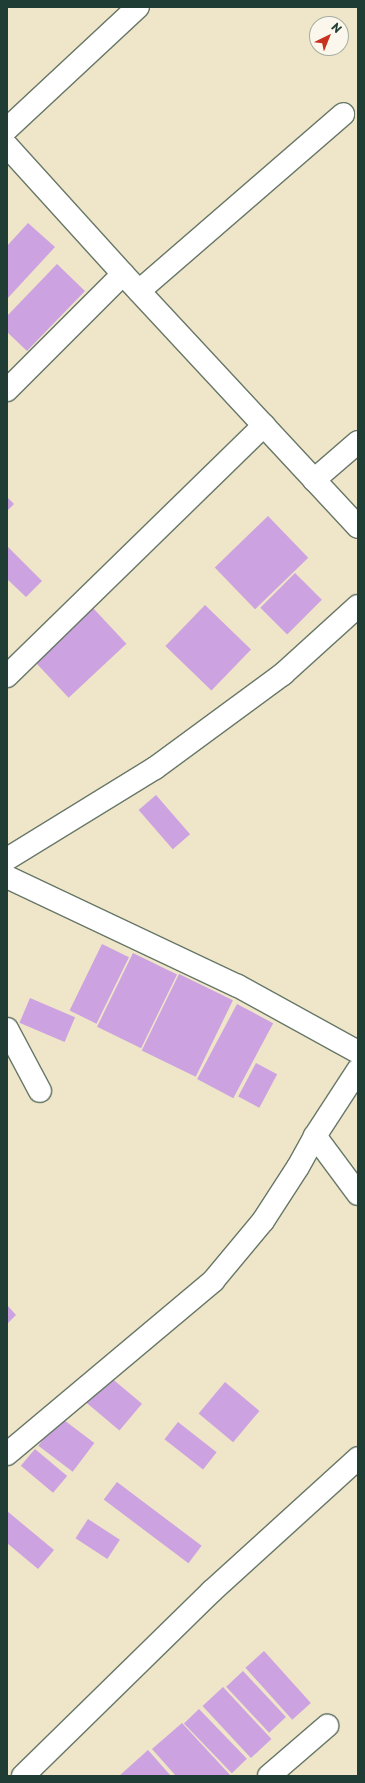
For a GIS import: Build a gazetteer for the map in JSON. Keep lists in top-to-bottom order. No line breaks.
{"north":"top right"}
